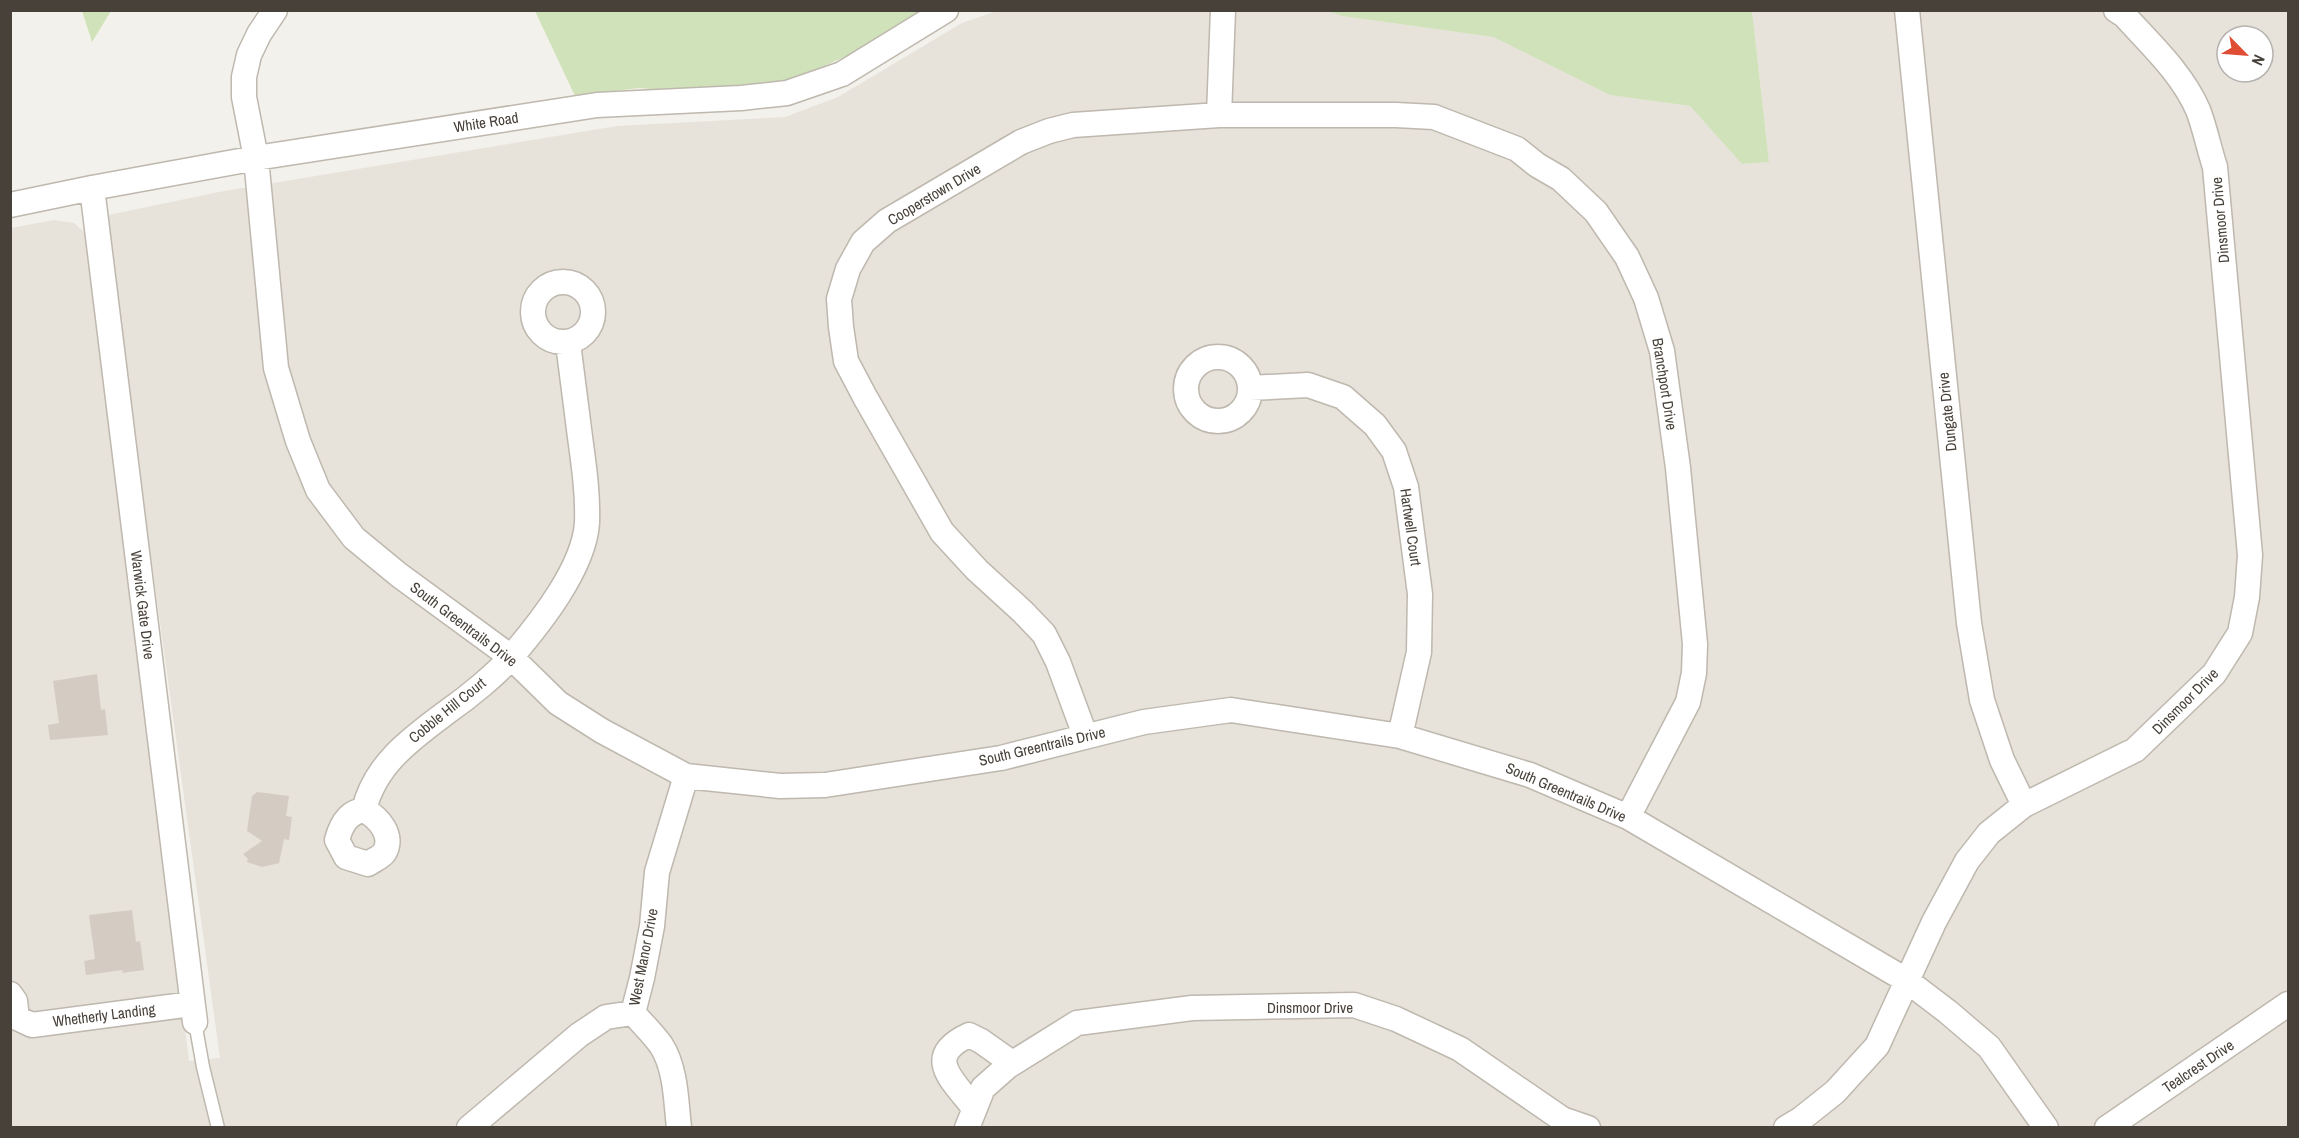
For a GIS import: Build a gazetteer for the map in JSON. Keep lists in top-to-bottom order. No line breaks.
{"streets":{"street":["White Road","Cooperstown Drive","Dinsmoor Drive","Branchport Drive","Dungate Drive","Hartwell Court","Warwick Gate Drive","South Greentrails Drive","Cobble Hill Court","West Manor Drive","Whetherly Landing","Tealcrest Drive"]},"crossings":[["White Road","Warwick Gate Drive"],["White Road","South Greentrails Drive"],["Cooperstown Drive","Branchport Drive"],["Cooperstown Drive","South Greentrails Drive"],["Dinsmoor Drive","Dungate Drive"],["Dinsmoor Drive","South Greentrails Drive"],["Branchport Drive","South Greentrails Drive"],["Hartwell Court","South Greentrails Drive"],["Warwick Gate Drive","Whetherly Landing"],["South Greentrails Drive","Cobble Hill Court"],["South Greentrails Drive","West Manor Drive"]],"north":"bottom right"}
